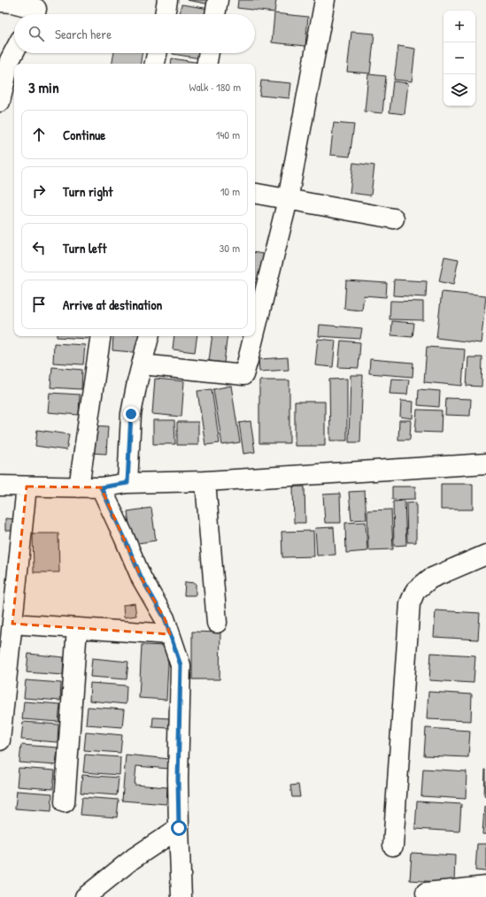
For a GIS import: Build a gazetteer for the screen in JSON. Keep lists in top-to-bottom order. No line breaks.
{"page":{"map_buttons":["+","−"],"search":"Search here","heading":["3 min","Walk · 180 m"],"list":[["Continue","140 m"],["Turn right","10 m"],["Turn left","30 m"],"Arrive at destination"]}}
